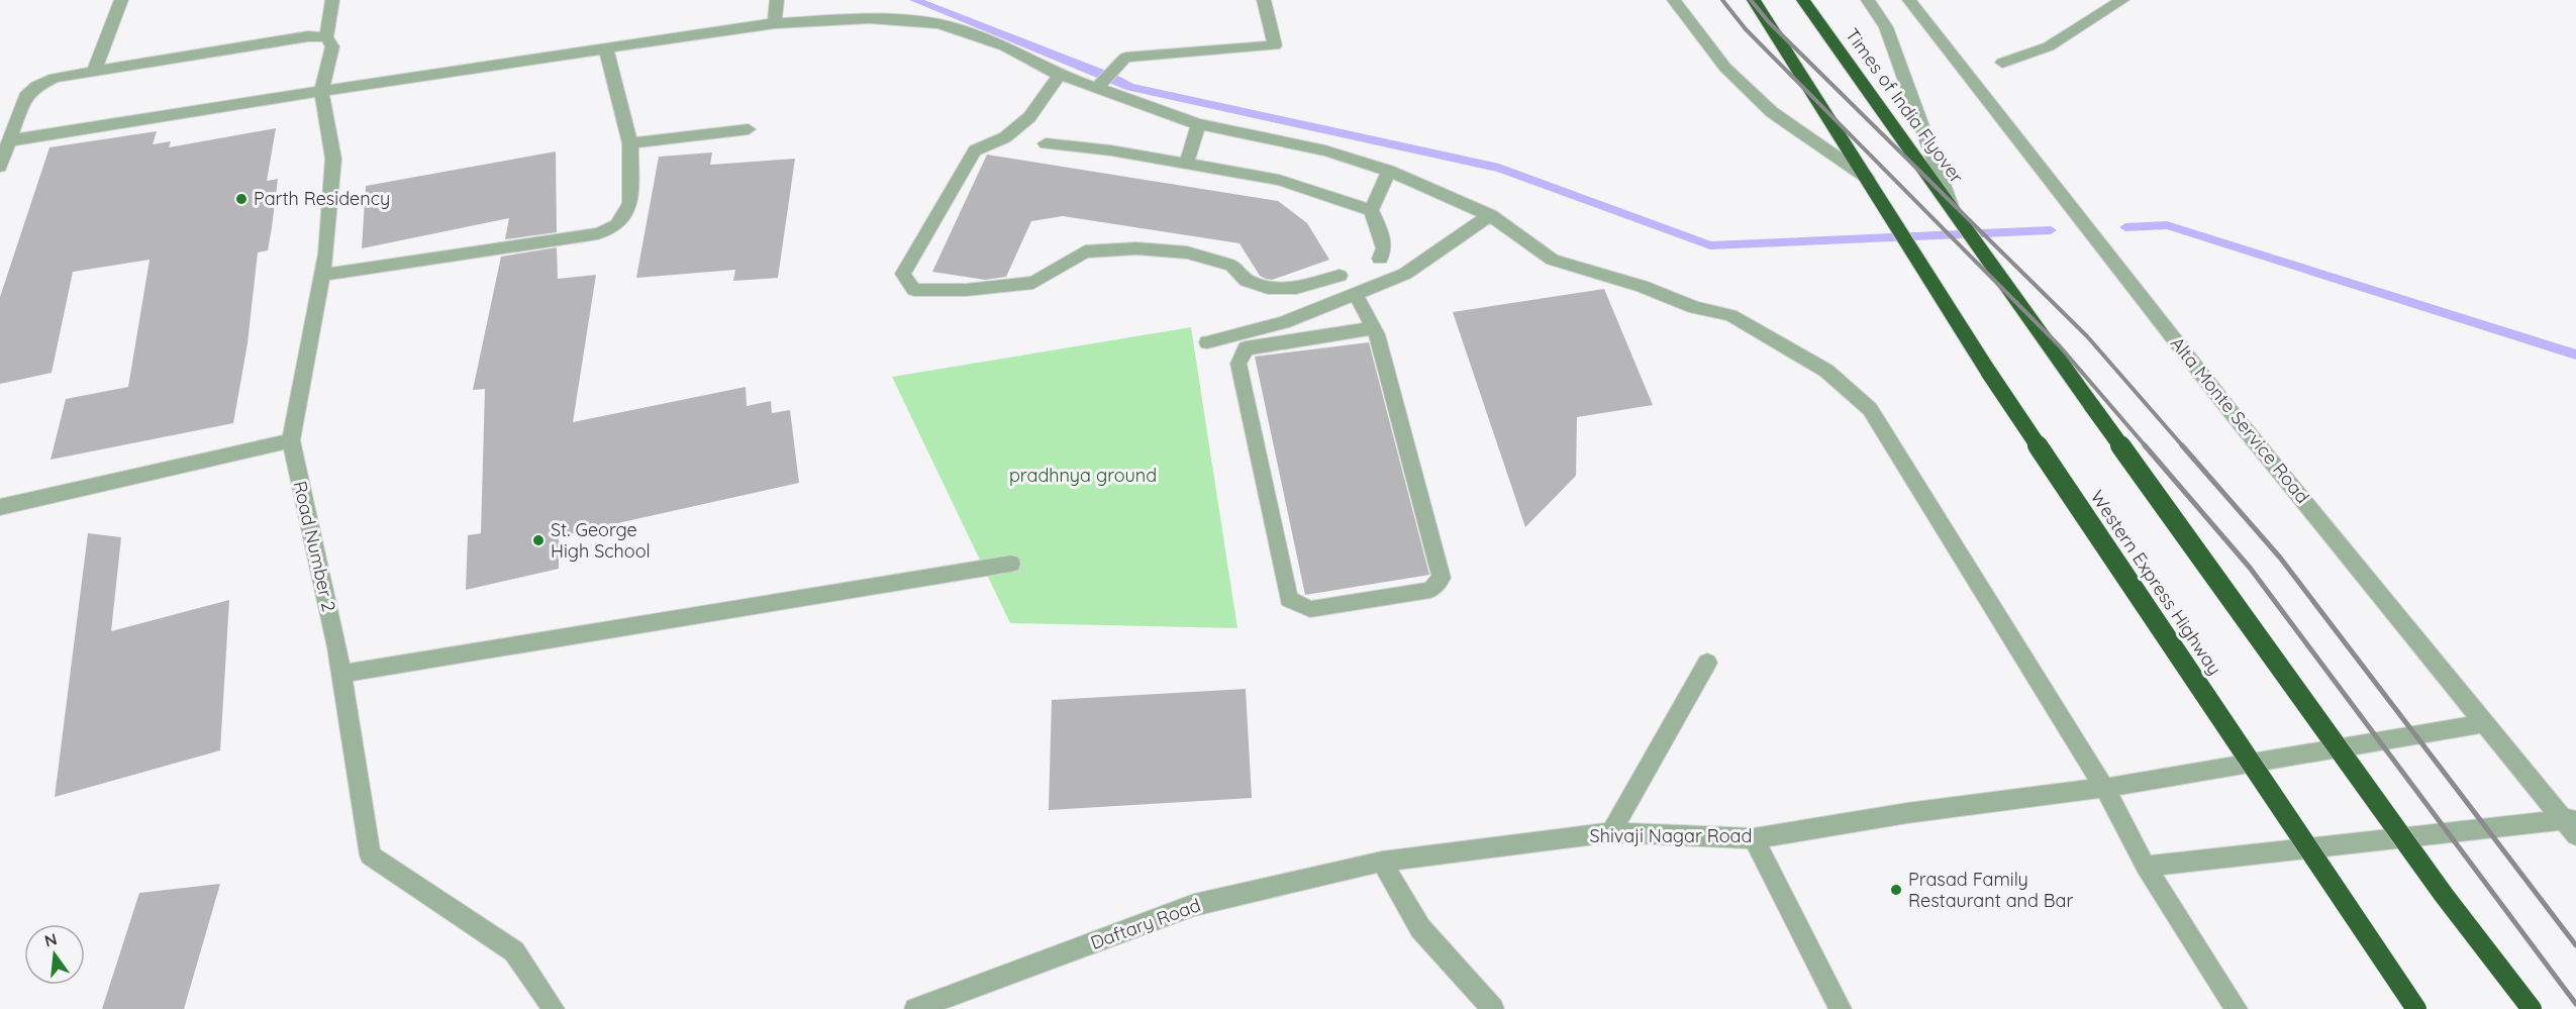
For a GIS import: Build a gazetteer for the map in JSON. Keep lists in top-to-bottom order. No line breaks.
{"streets":{"highway":["Times of India Flyover","Western Express Highway"],"street":["Alta Monte Service Road","Road Number 2","Shivaji Nagar Road","Daftary Road"]},"crossings":[["Alta Monte Service Road","Shivaji Nagar Road"],["Shivaji Nagar Road","Daftary Road"]],"parks":["pradhnya ground"],"places":["Parth Residency","St. George High School","Prasad Family Restaurant and Bar"],"north":"top"}
